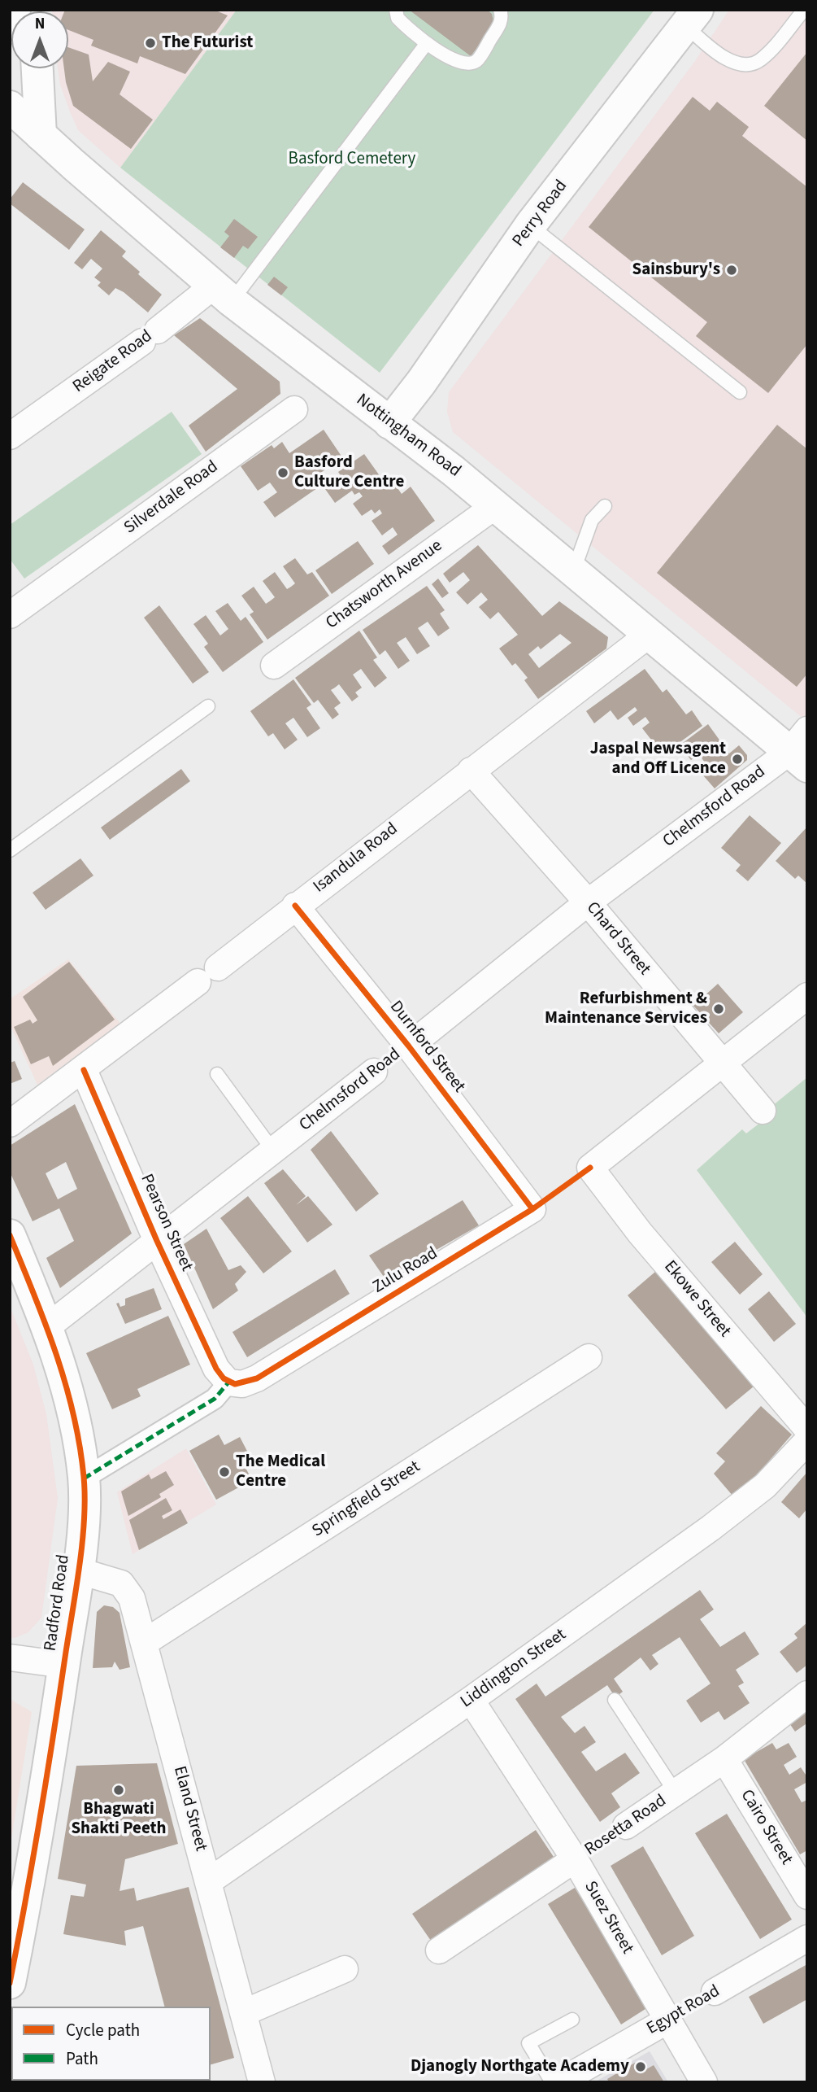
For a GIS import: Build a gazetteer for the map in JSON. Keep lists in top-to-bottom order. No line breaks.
{"streets":{"main road":["Perry Road","Nottingham Road","Radford Road"],"street":["Reigate Road","Silverdale Road","Chatsworth Avenue","Chelmsford Road","Isandula Road","Chard Street","Durnford Street","Pearson Street","Zulu Road","Ekowe Street","Springfield Street","Liddington Street","Eland Street","Rosetta Road","Cairo Street","Suez Street","Egypt Road"]},"crossings":[["Perry Road","Nottingham Road"],["Reigate Road","Nottingham Road"],["Nottingham Road","Chatsworth Avenue"],["Nottingham Road","Chelmsford Road"],["Nottingham Road","Isandula Road"],["Chelmsford Road","Chard Street"],["Chelmsford Road","Durnford Street"],["Chelmsford Road","Pearson Street"],["Chelmsford Road","Radford Road"],["Isandula Road","Chard Street"],["Isandula Road","Durnford Street"],["Isandula Road","Pearson Street"],["Chard Street","Ekowe Street"],["Durnford Street","Zulu Road"],["Pearson Street","Zulu Road"],["Springfield Street","Eland Street"],["Radford Road","Eland Street"],["Liddington Street","Eland Street"],["Liddington Street","Suez Street"],["Rosetta Road","Cairo Street"],["Rosetta Road","Suez Street"],["Suez Street","Egypt Road"]],"parks":["Basford Cemetery"],"places":["The Futurist","Sainsbury's","Basford Culture Centre","Jaspal Newsagent and Off Licence","Refurbishment & Maintenance Services","The Medical Centre","Bhagwati Shakti Peeth","Djanogly Northgate Academy"],"legend":["Cycle path","Path"],"north":"top"}
